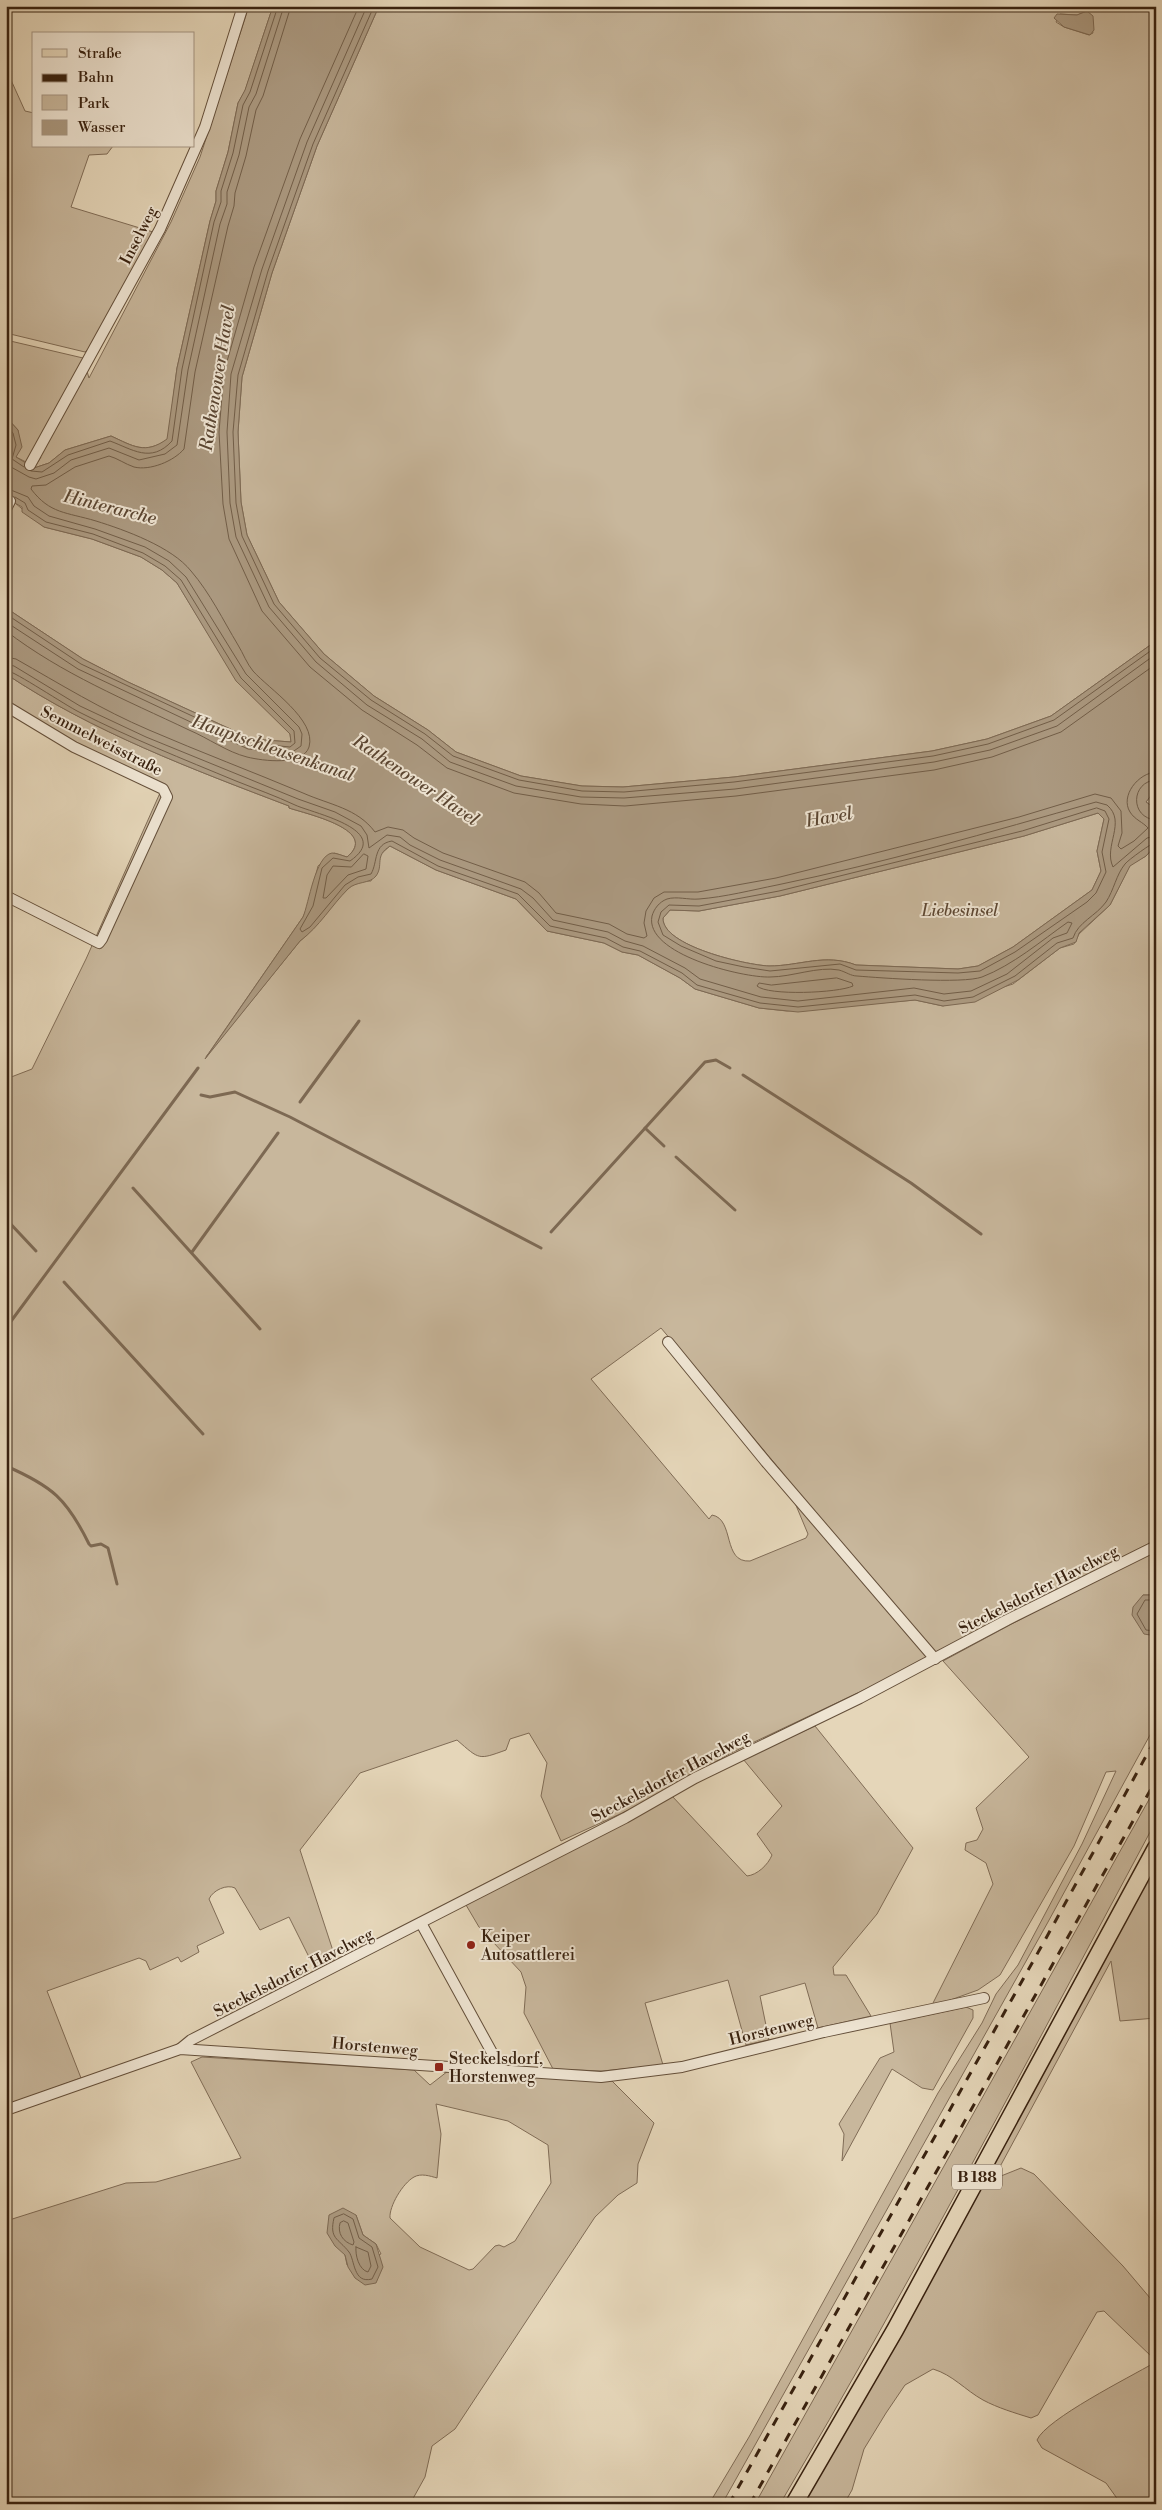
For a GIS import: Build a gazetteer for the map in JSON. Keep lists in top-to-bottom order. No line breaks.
{"streets":{"main road":["B 188"],"street":["Inselweg","Semmelweisstraße","Steckelsdorfer Havelweg","Horstenweg"]},"crossings":[["Steckelsdorfer Havelweg","Horstenweg"]],"water":["Rathenower Havel","Hinterarche","Hauptschleusenkanal","Havel"],"parks":["Liebesinsel"],"places":{"other":["Keiper Autosattlerei"],"transit":["Steckelsdorf, Horstenweg"]},"legend":["Straße","Bahn","Park","Wasser"]}
